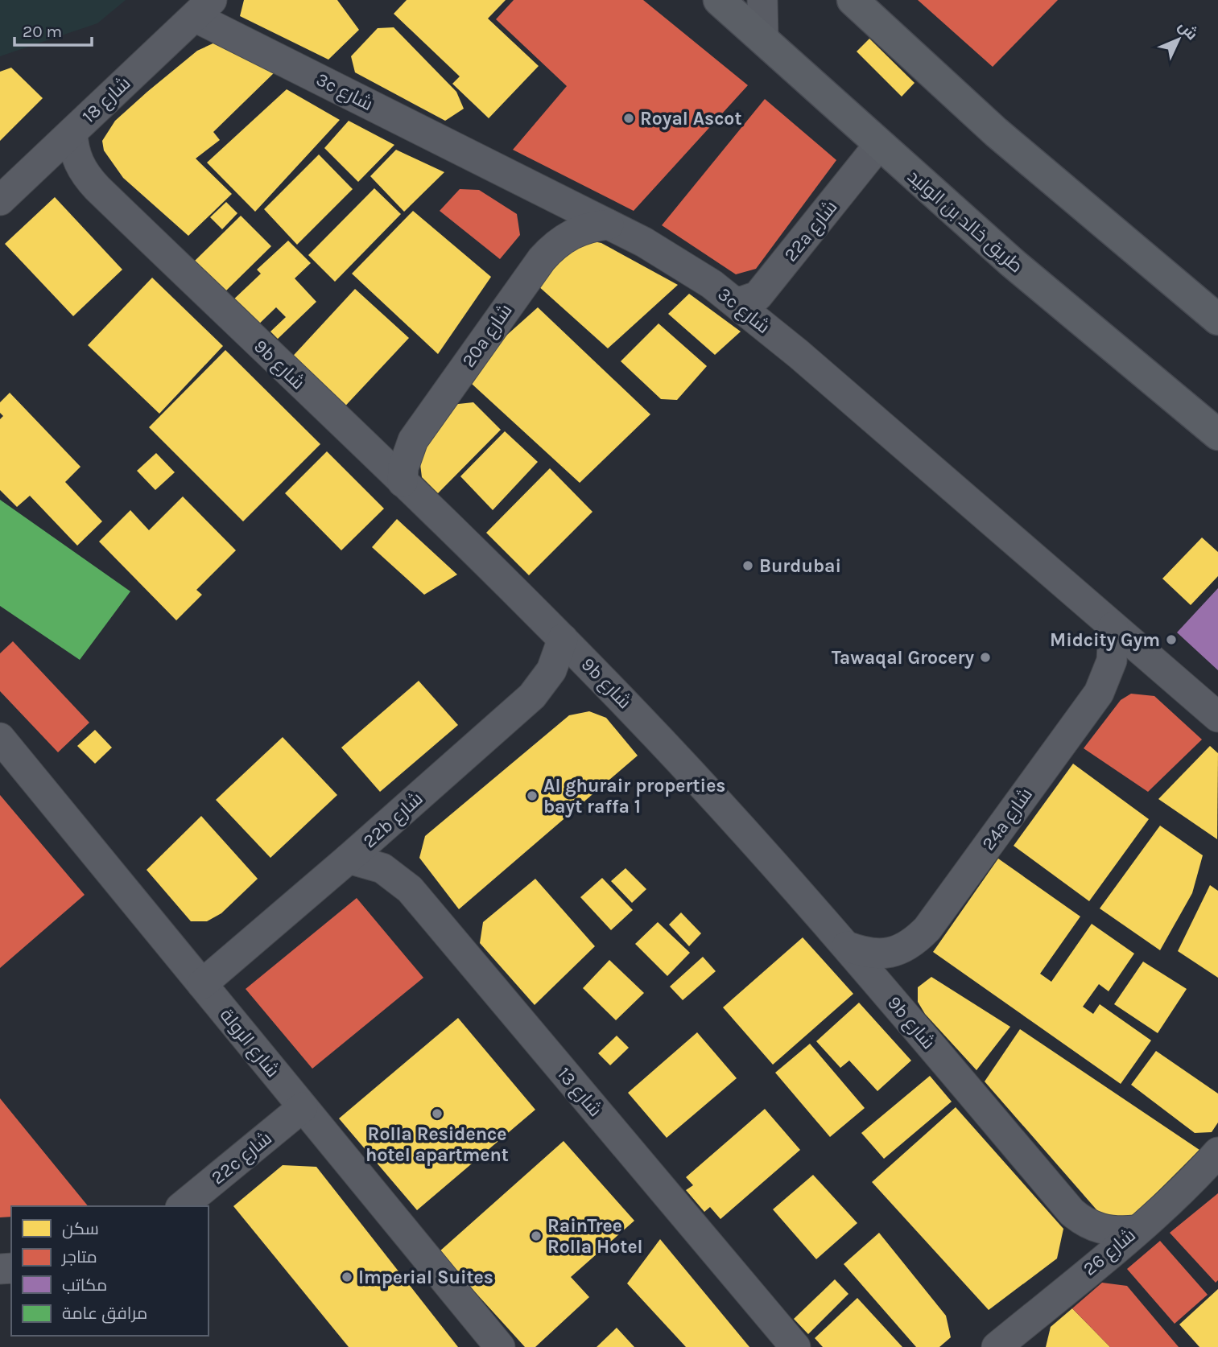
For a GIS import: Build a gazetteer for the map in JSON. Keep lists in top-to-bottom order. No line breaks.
{"streets":{"main road":["طريق خالد بن الوليد"],"street":["3c شارع","شارع 18","22a شارع","20a شارع","9b شارع","24a شارع","22b شارع","شارع الرولة","شارع 13","22c شارع","شارع 26"]},"crossings":[["3c شارع","شارع 18"],["3c شارع","22a شارع"],["3c شارع","20a شارع"],["3c شارع","24a شارع"],["شارع 18","9b شارع"],["طريق خالد بن الوليد","22a شارع"],["20a شارع","9b شارع"],["9b شارع","24a شارع"],["9b شارع","22b شارع"],["9b شارع","شارع 26"],["22b شارع","شارع الرولة"],["22b شارع","شارع 13"],["شارع الرولة","22c شارع"]],"places":["Royal Ascot","Burdubai","Midcity Gym","Tawaqal Grocery","Al ghurair properties bayt raffa 1","Rolla Residence hotel apartment","RainTree Rolla Hotel","Imperial Suites"],"legend":["سكن","متاجر","مكاتب","مرافق عامة"],"scale_bar":"20 m","north":"top right"}
